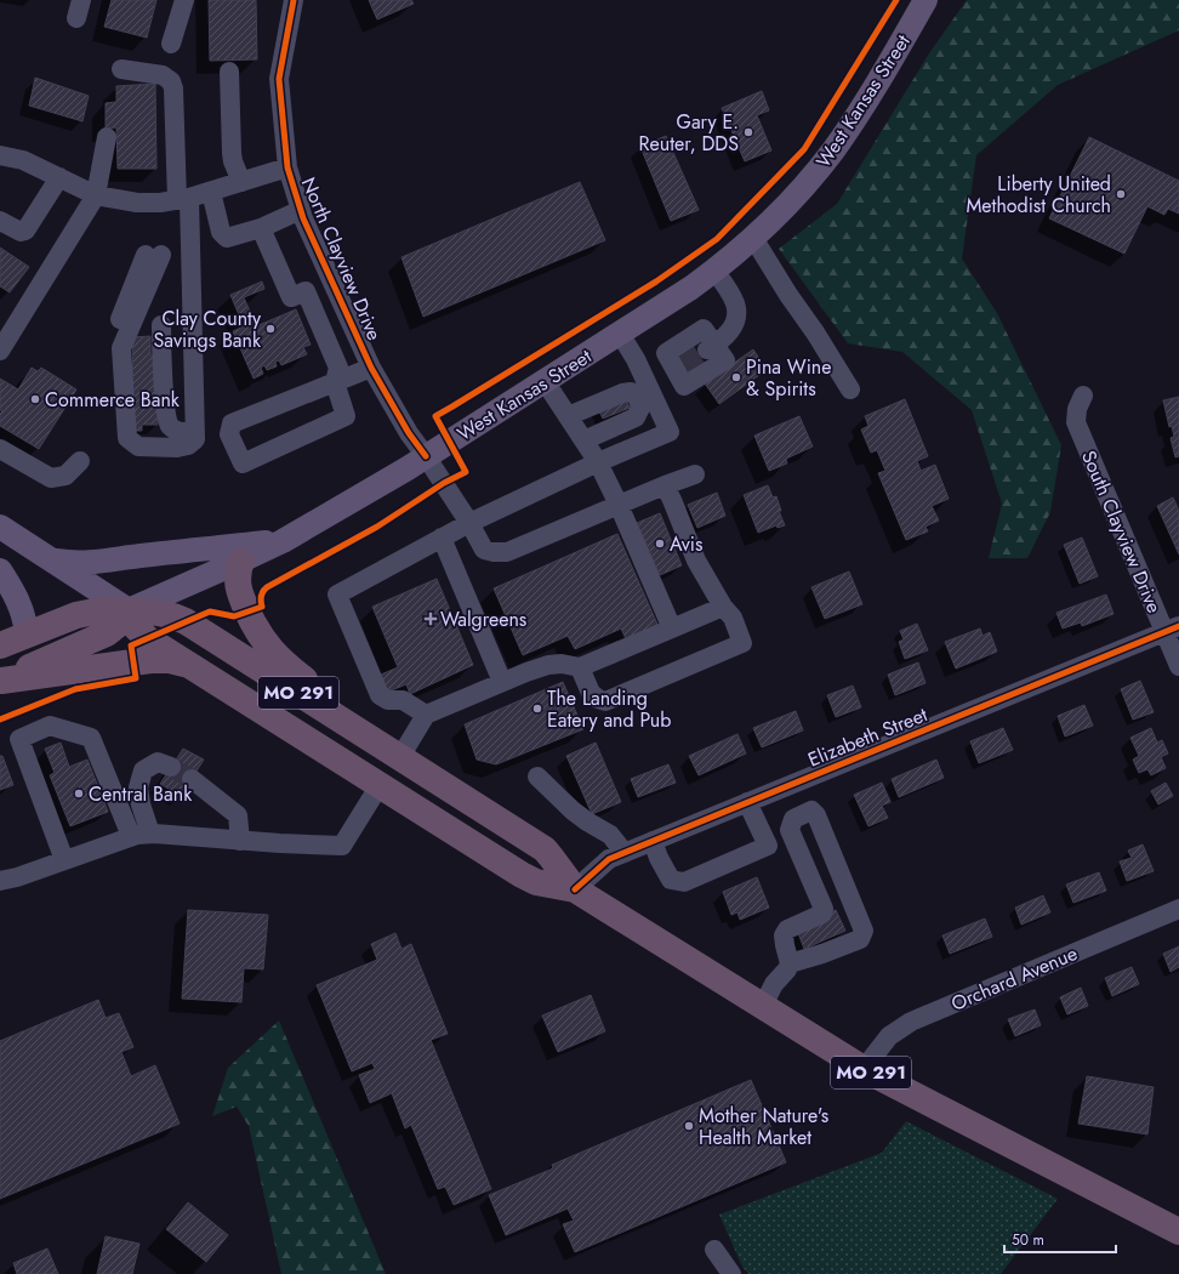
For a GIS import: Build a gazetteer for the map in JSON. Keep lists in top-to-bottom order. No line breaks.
{"streets":{"highway":["West Kansas Street","MO 291"],"street":["North Clayview Drive","South Clayview Drive","Elizabeth Street","Orchard Avenue"]},"crossings":[["West Kansas Street","North Clayview Drive"],["West Kansas Street","MO 291"],["South Clayview Drive","Elizabeth Street"],["MO 291","Elizabeth Street"],["MO 291","Orchard Avenue"]],"places":{"other":["Gary E. Reuter, DDS","Liberty United Methodist Church","Clay County Savings Bank","Pina Wine & Spirits","Commerce Bank","Avis","The Landing Eatery and Pub","Central Bank","Mother Nature's Health Market"],"health":["Walgreens"]},"scale_bar":"50 m"}
